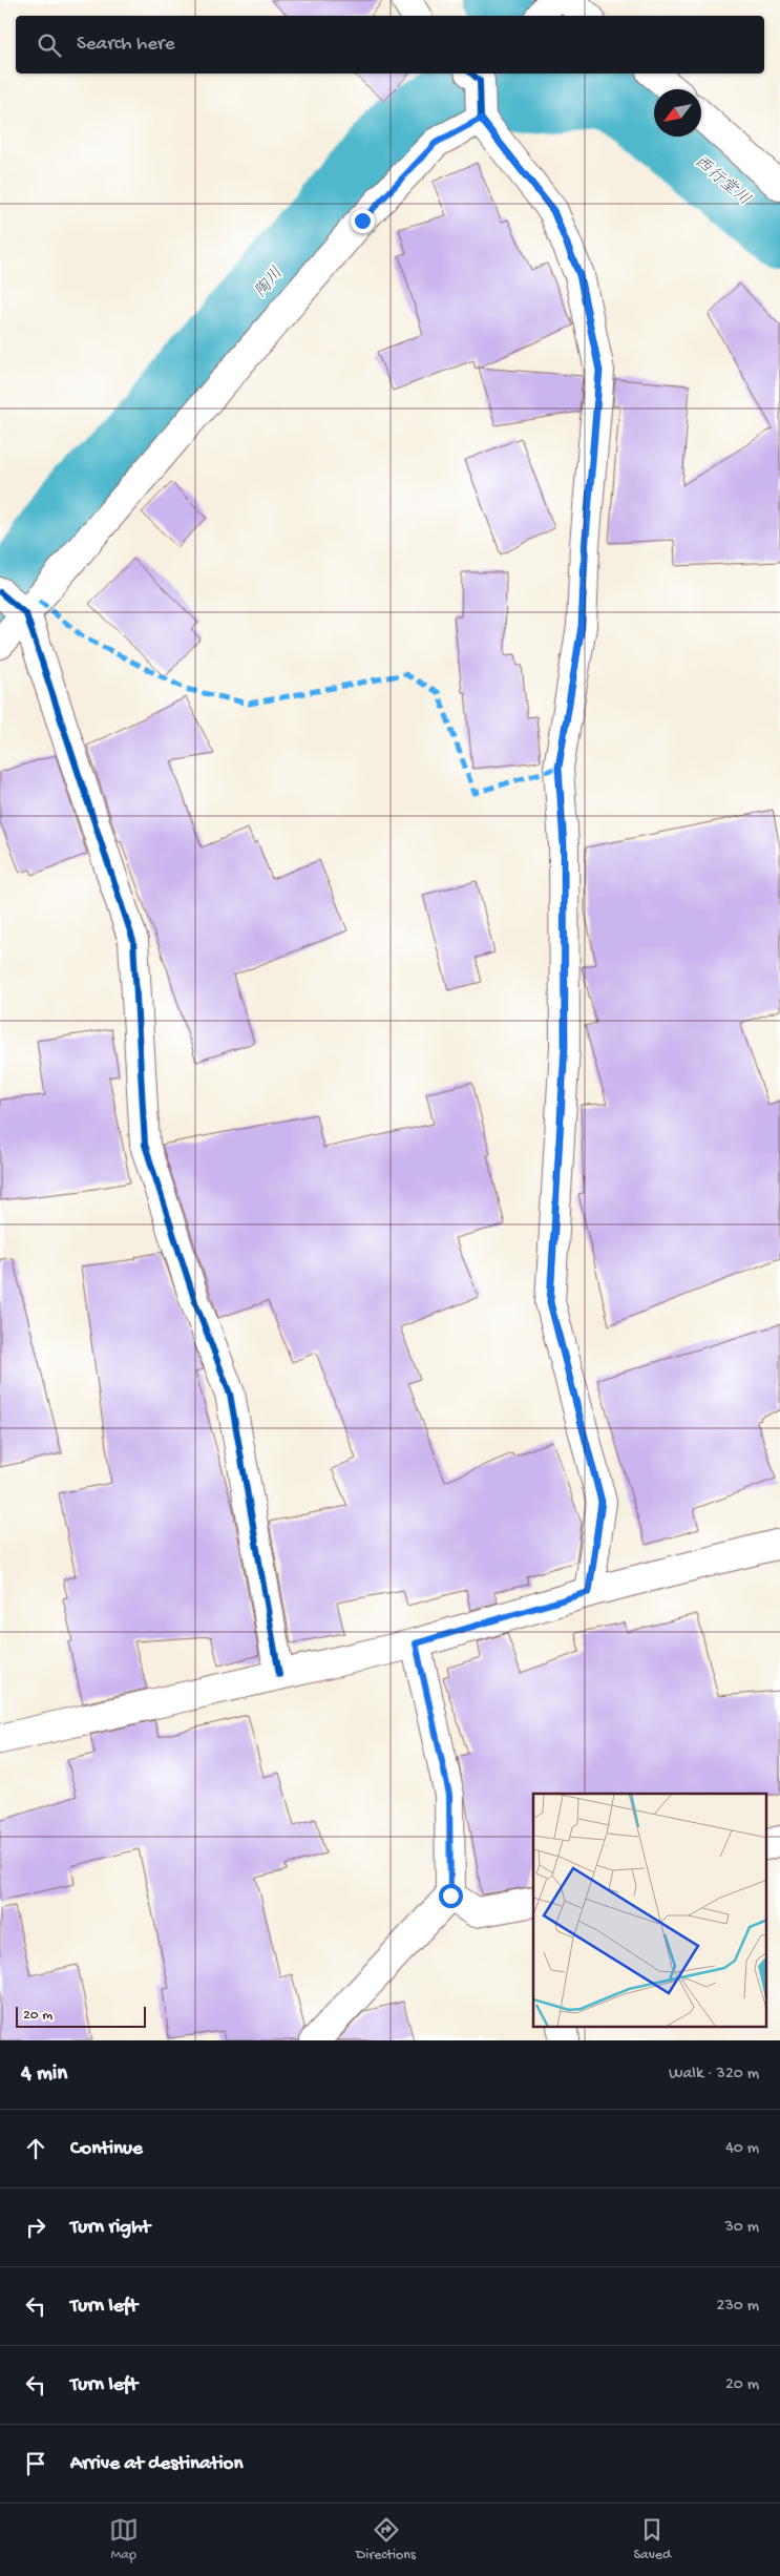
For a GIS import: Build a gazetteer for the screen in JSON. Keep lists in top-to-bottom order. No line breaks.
{"water":["西行堂川","陶川"],"scale_bar":"20 m","north":"bottom left","page":{"search":"Search here","scale":"20 m","heading":["4 min","Walk · 320 m"],"list":[["Continue","40 m"],["Turn right","30 m"],["Turn left","230 m"],["Turn left","20 m"],"Arrive at destination"],"nav":["Map","Directions","Saved"]}}
